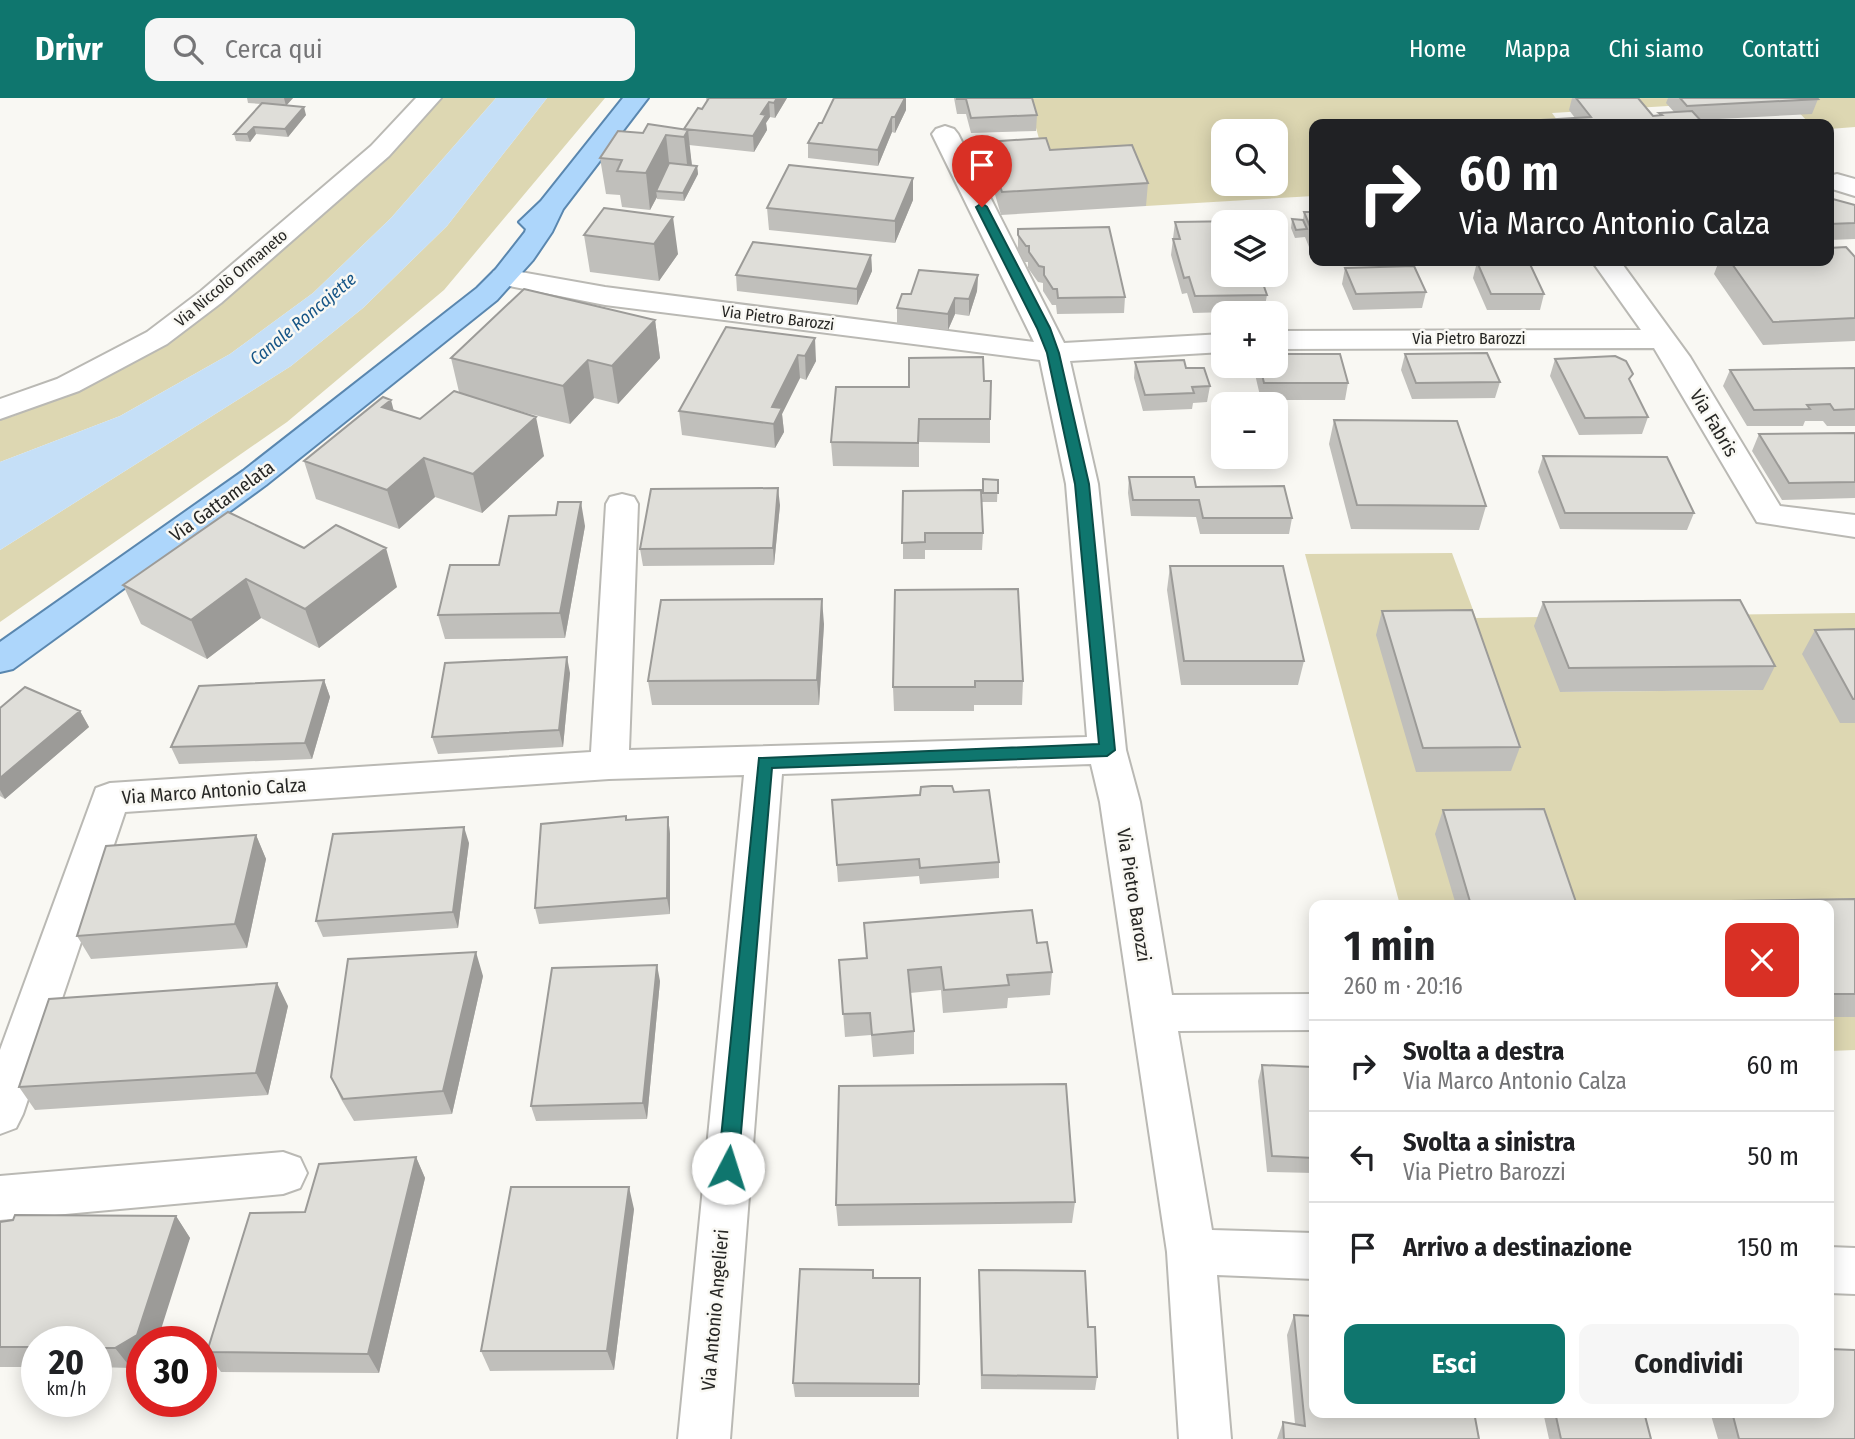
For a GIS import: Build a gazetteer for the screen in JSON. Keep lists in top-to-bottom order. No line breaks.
{"streets":{"main road":["Via Gattamelata"],"street":["Via Niccolò Ormaneto","Via Pietro Barozzi","Via Fabris","Via Marco Antonio Calza","Via Antonio Angelieri"]},"crossings":[["Via Pietro Barozzi","Via Fabris"],["Via Pietro Barozzi","Via Gattamelata"],["Via Pietro Barozzi","Via Marco Antonio Calza"],["Via Marco Antonio Calza","Via Antonio Angelieri"]],"water":["Canale Roncajette"],"page":{"header":"Drivr","search":"Cerca qui","nav":["Home","Mappa","Chi siamo","Contatti"],"map_buttons":["+","−"],"turn":["60 m","Via Marco Antonio Calza"],"heading":["1 min","260 m · 20:16"],"list":[{"name":"Svolta a destra","note":"Via Marco Antonio Calza","value":"60 m"},{"name":"Svolta a sinistra","note":"Via Pietro Barozzi","value":"50 m"},{"name":"Arrivo a destinazione","value":"150 m"}],"buttons":["Esci","Condividi"],"speed":"20 km/h","limit":"30"}}
